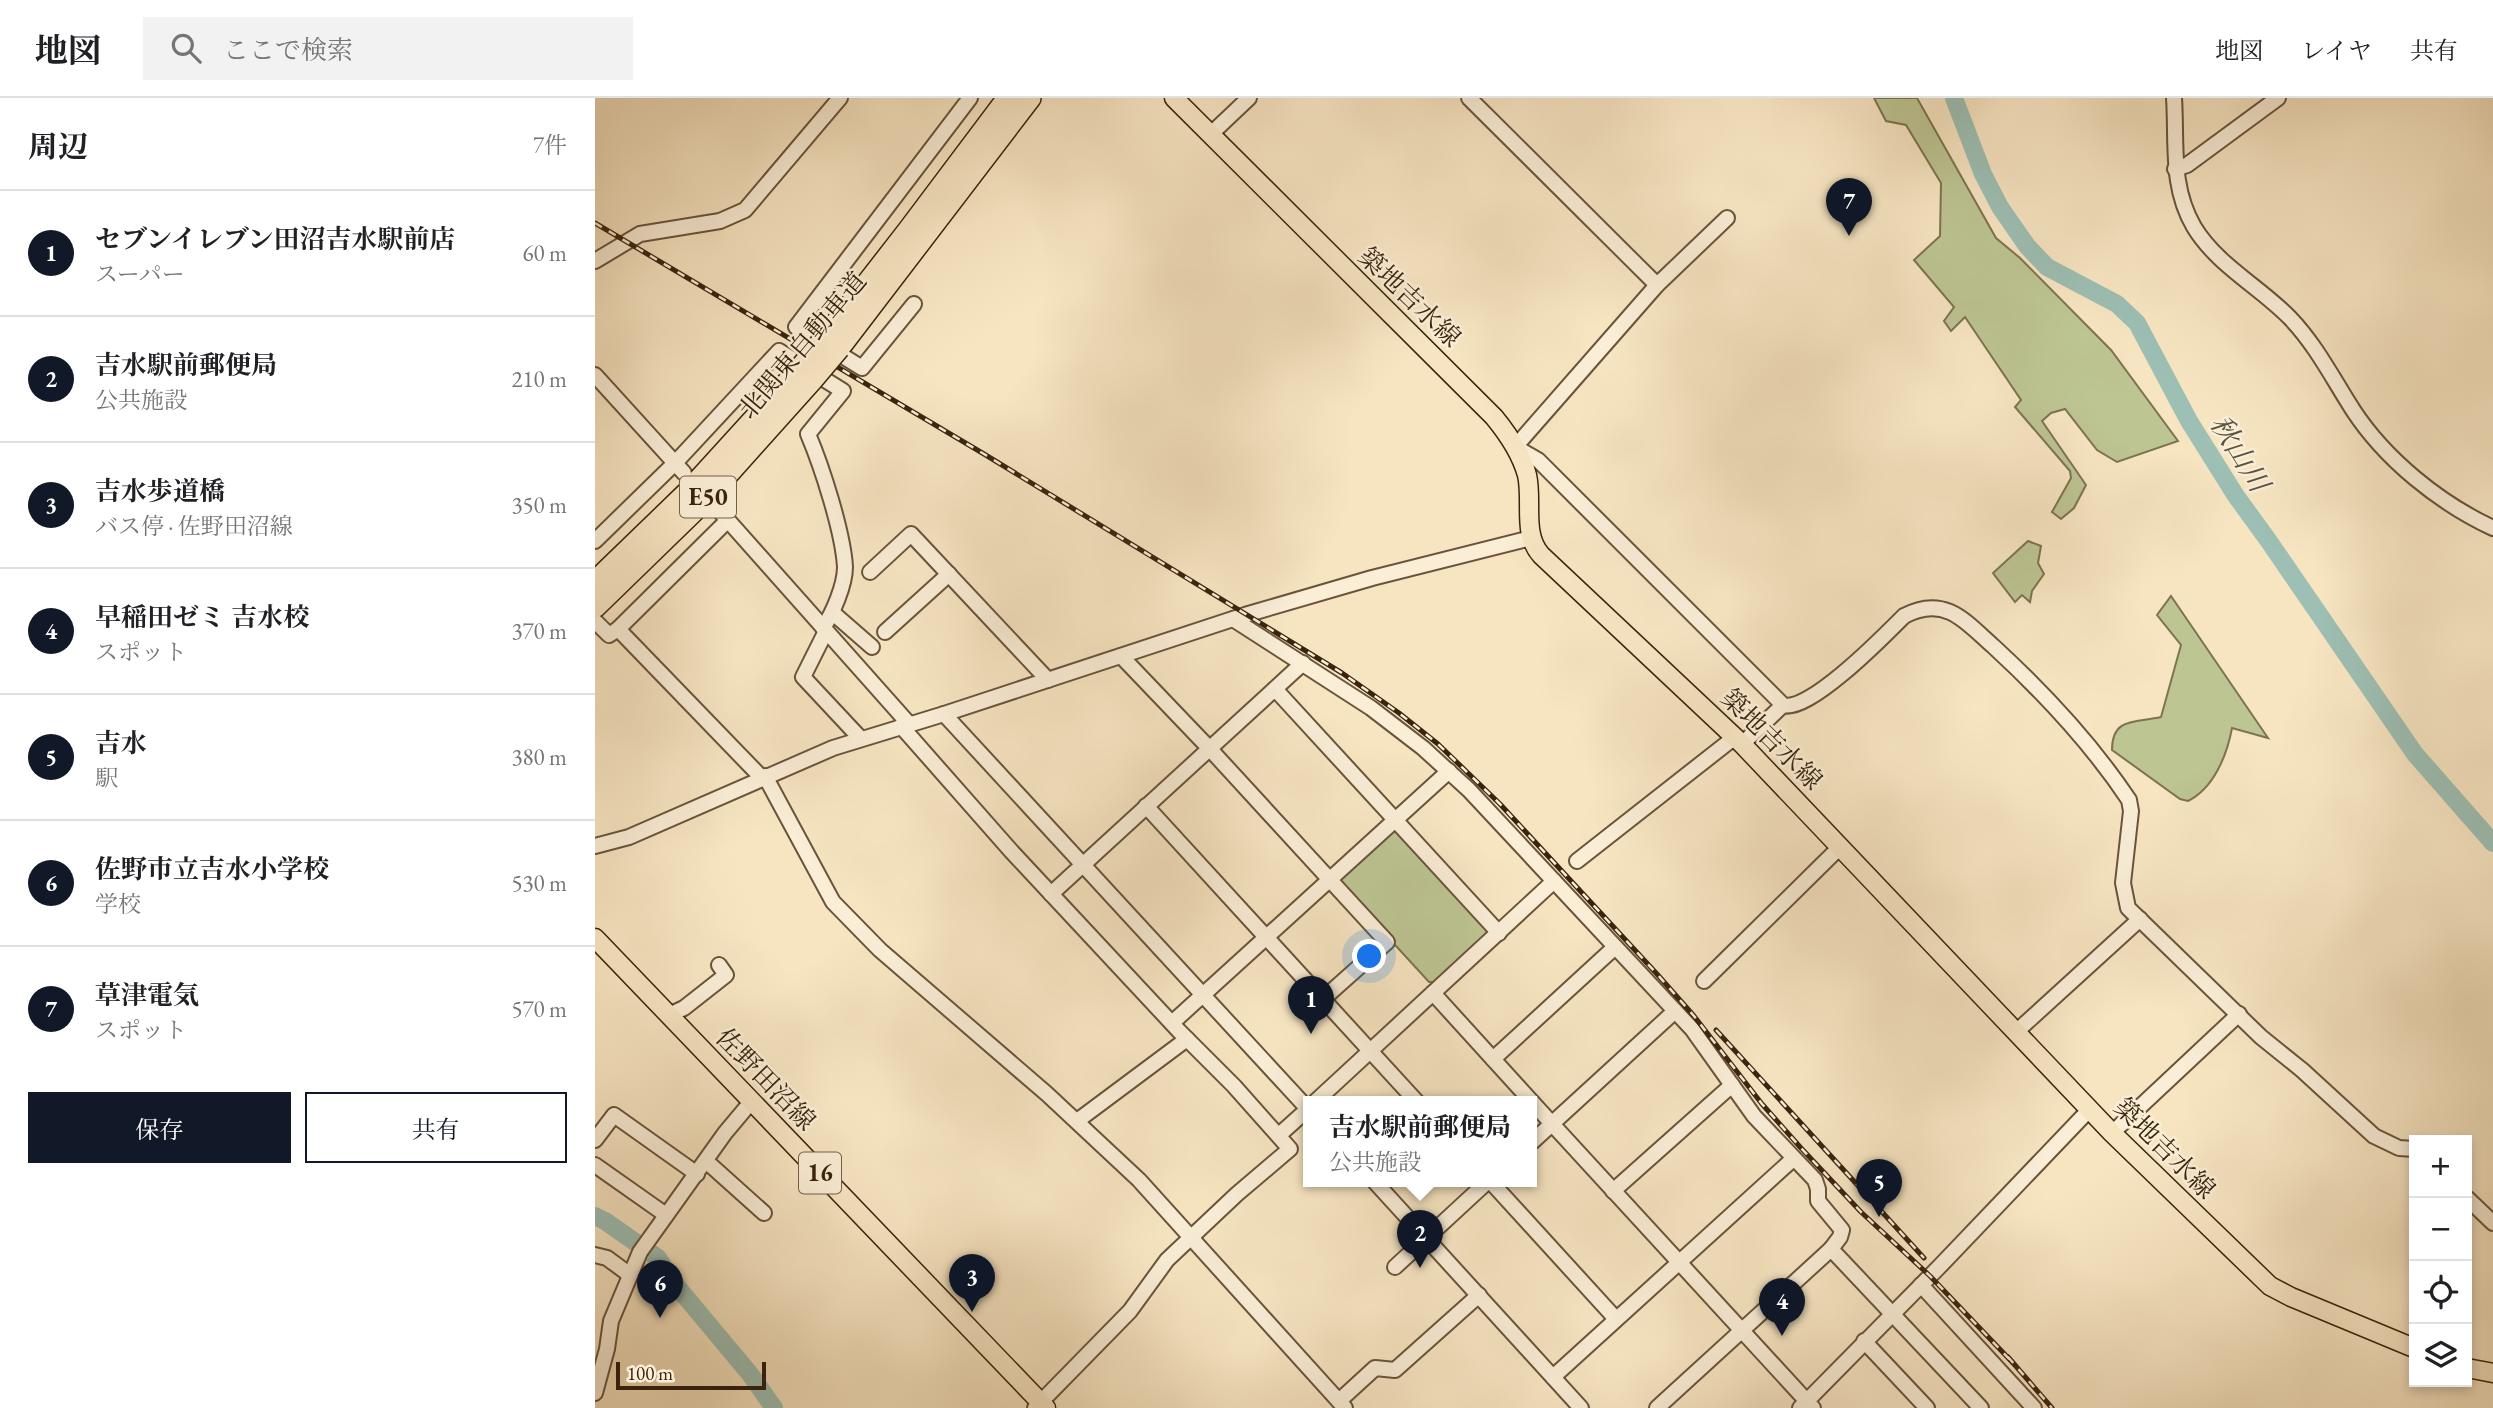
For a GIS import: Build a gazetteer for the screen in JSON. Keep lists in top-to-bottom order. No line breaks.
{"streets":{"highway":["北関東自動車道","E50"],"main road":["築地吉水線","佐野田沼線","16"]},"water":["秋山川"],"scale_bar":"100 m","page":{"header":"地図","search":"ここで検索","nav":["地図","レイヤ","共有"],"heading":["周辺","7件"],"pins":["7","1","5","2","3","6","4"],"list":[{"mark":"1","name":"セブンイレブン田沼吉水駅前店","note":"スーパー","value":"60 m"},{"mark":"2","name":"吉水駅前郵便局","note":"公共施設","value":"210 m"},{"mark":"3","name":"吉水歩道橋","note":"バス停 · 佐野田沼線","value":"350 m"},{"mark":"4","name":"早稲田ゼミ 吉水校","note":"スポット","value":"370 m"},{"mark":"5","name":"吉水","note":"駅","value":"380 m"},{"mark":"6","name":"佐野市立吉水小学校","note":"学校","value":"530 m"},{"mark":"7","name":"草津電気","note":"スポット","value":"570 m"}],"buttons":["保存","共有"],"popup":["吉水駅前郵便局","公共施設"],"map_buttons":["+","−"],"scale":"100 m"}}
